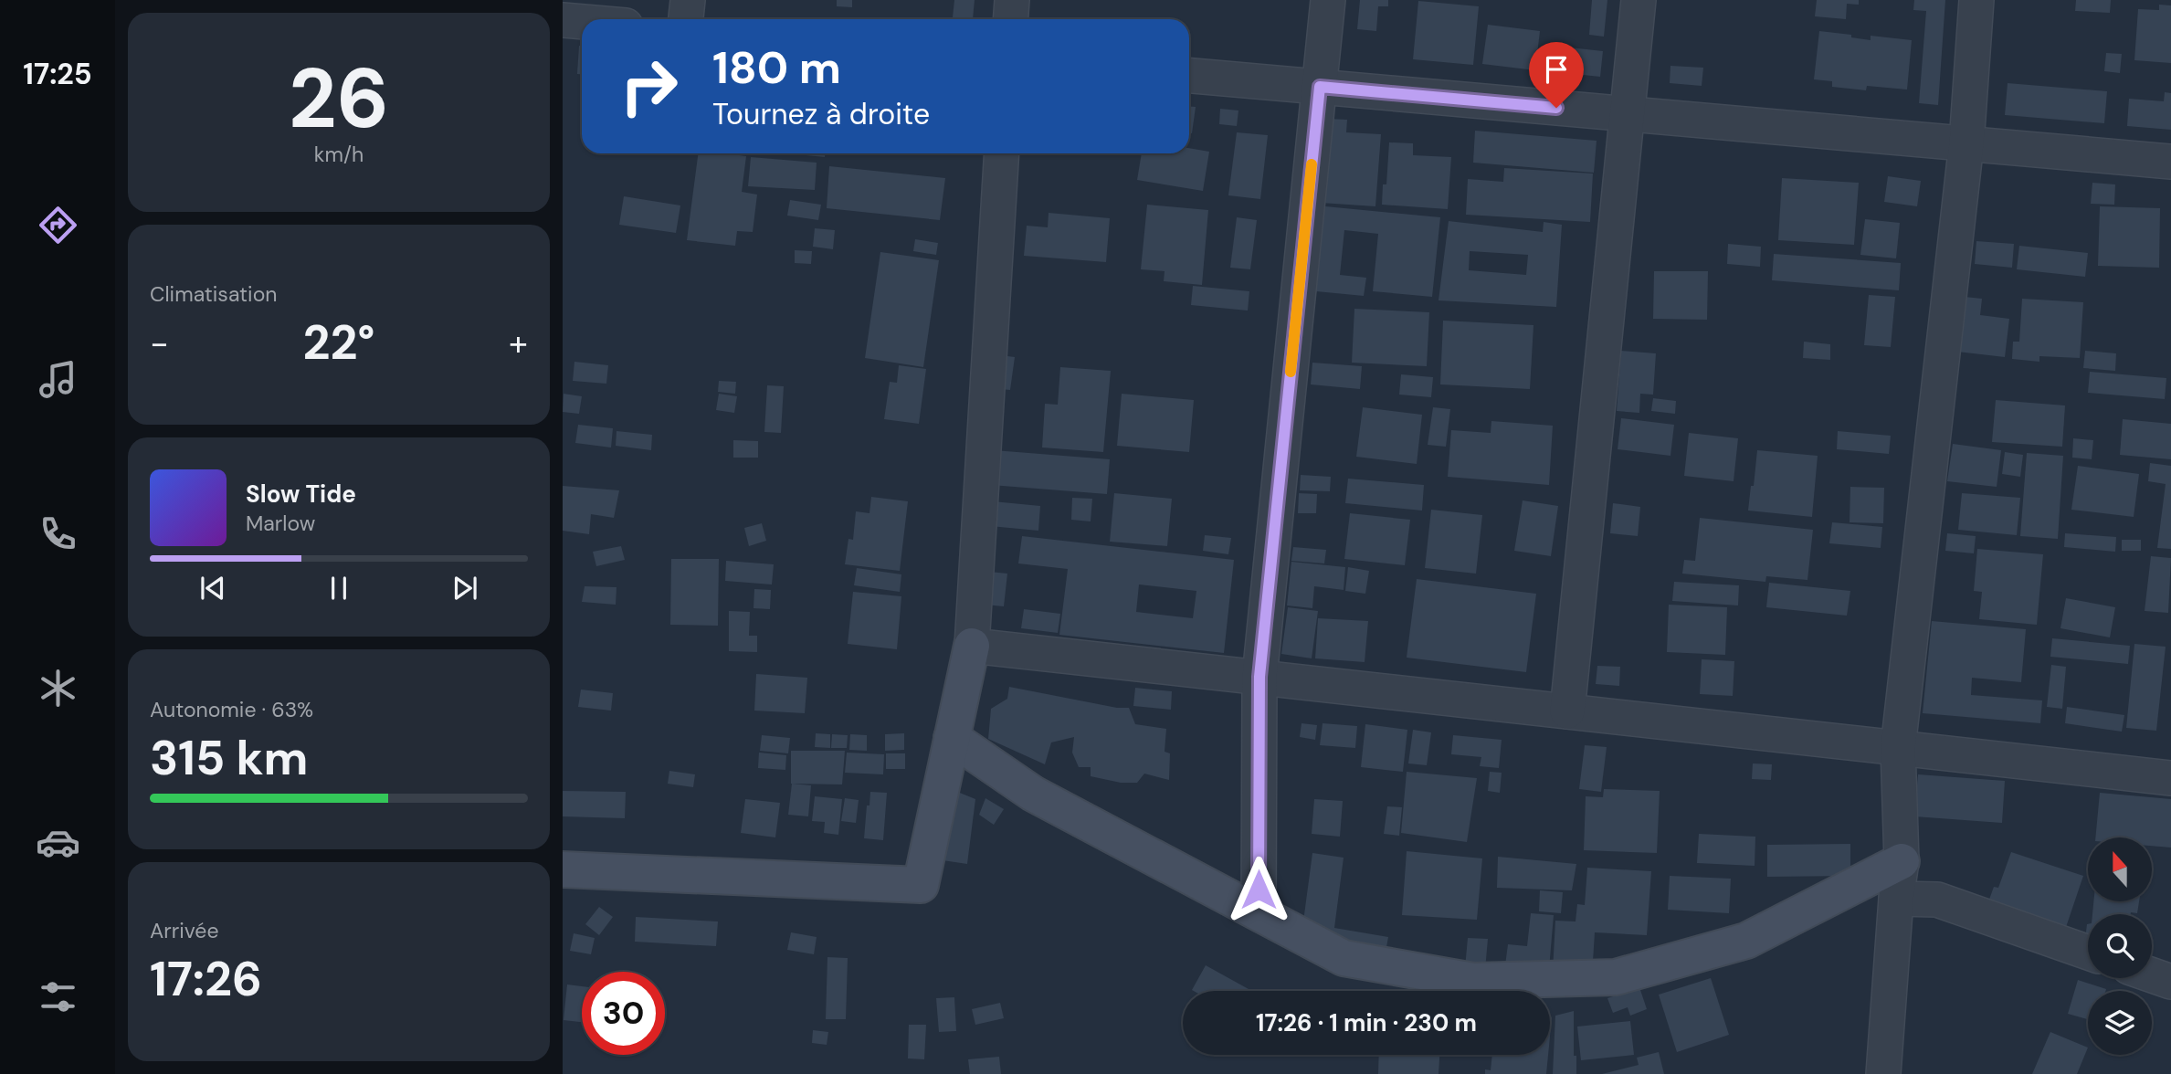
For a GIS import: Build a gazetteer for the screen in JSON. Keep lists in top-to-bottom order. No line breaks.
{"north":"top","page":{"tabs":"17:25","tile":[["26","km/h"],"Climatisation",["Autonomie · 63%","315 km"],["Arrivée","17:26"]],"turn":["180 m","Tournez à droite"],"heat":["−","22°","+"],"song":["Slow Tide","Marlow"],"limit":"30","trip":"17:26 · 1 min · 230 m"}}
